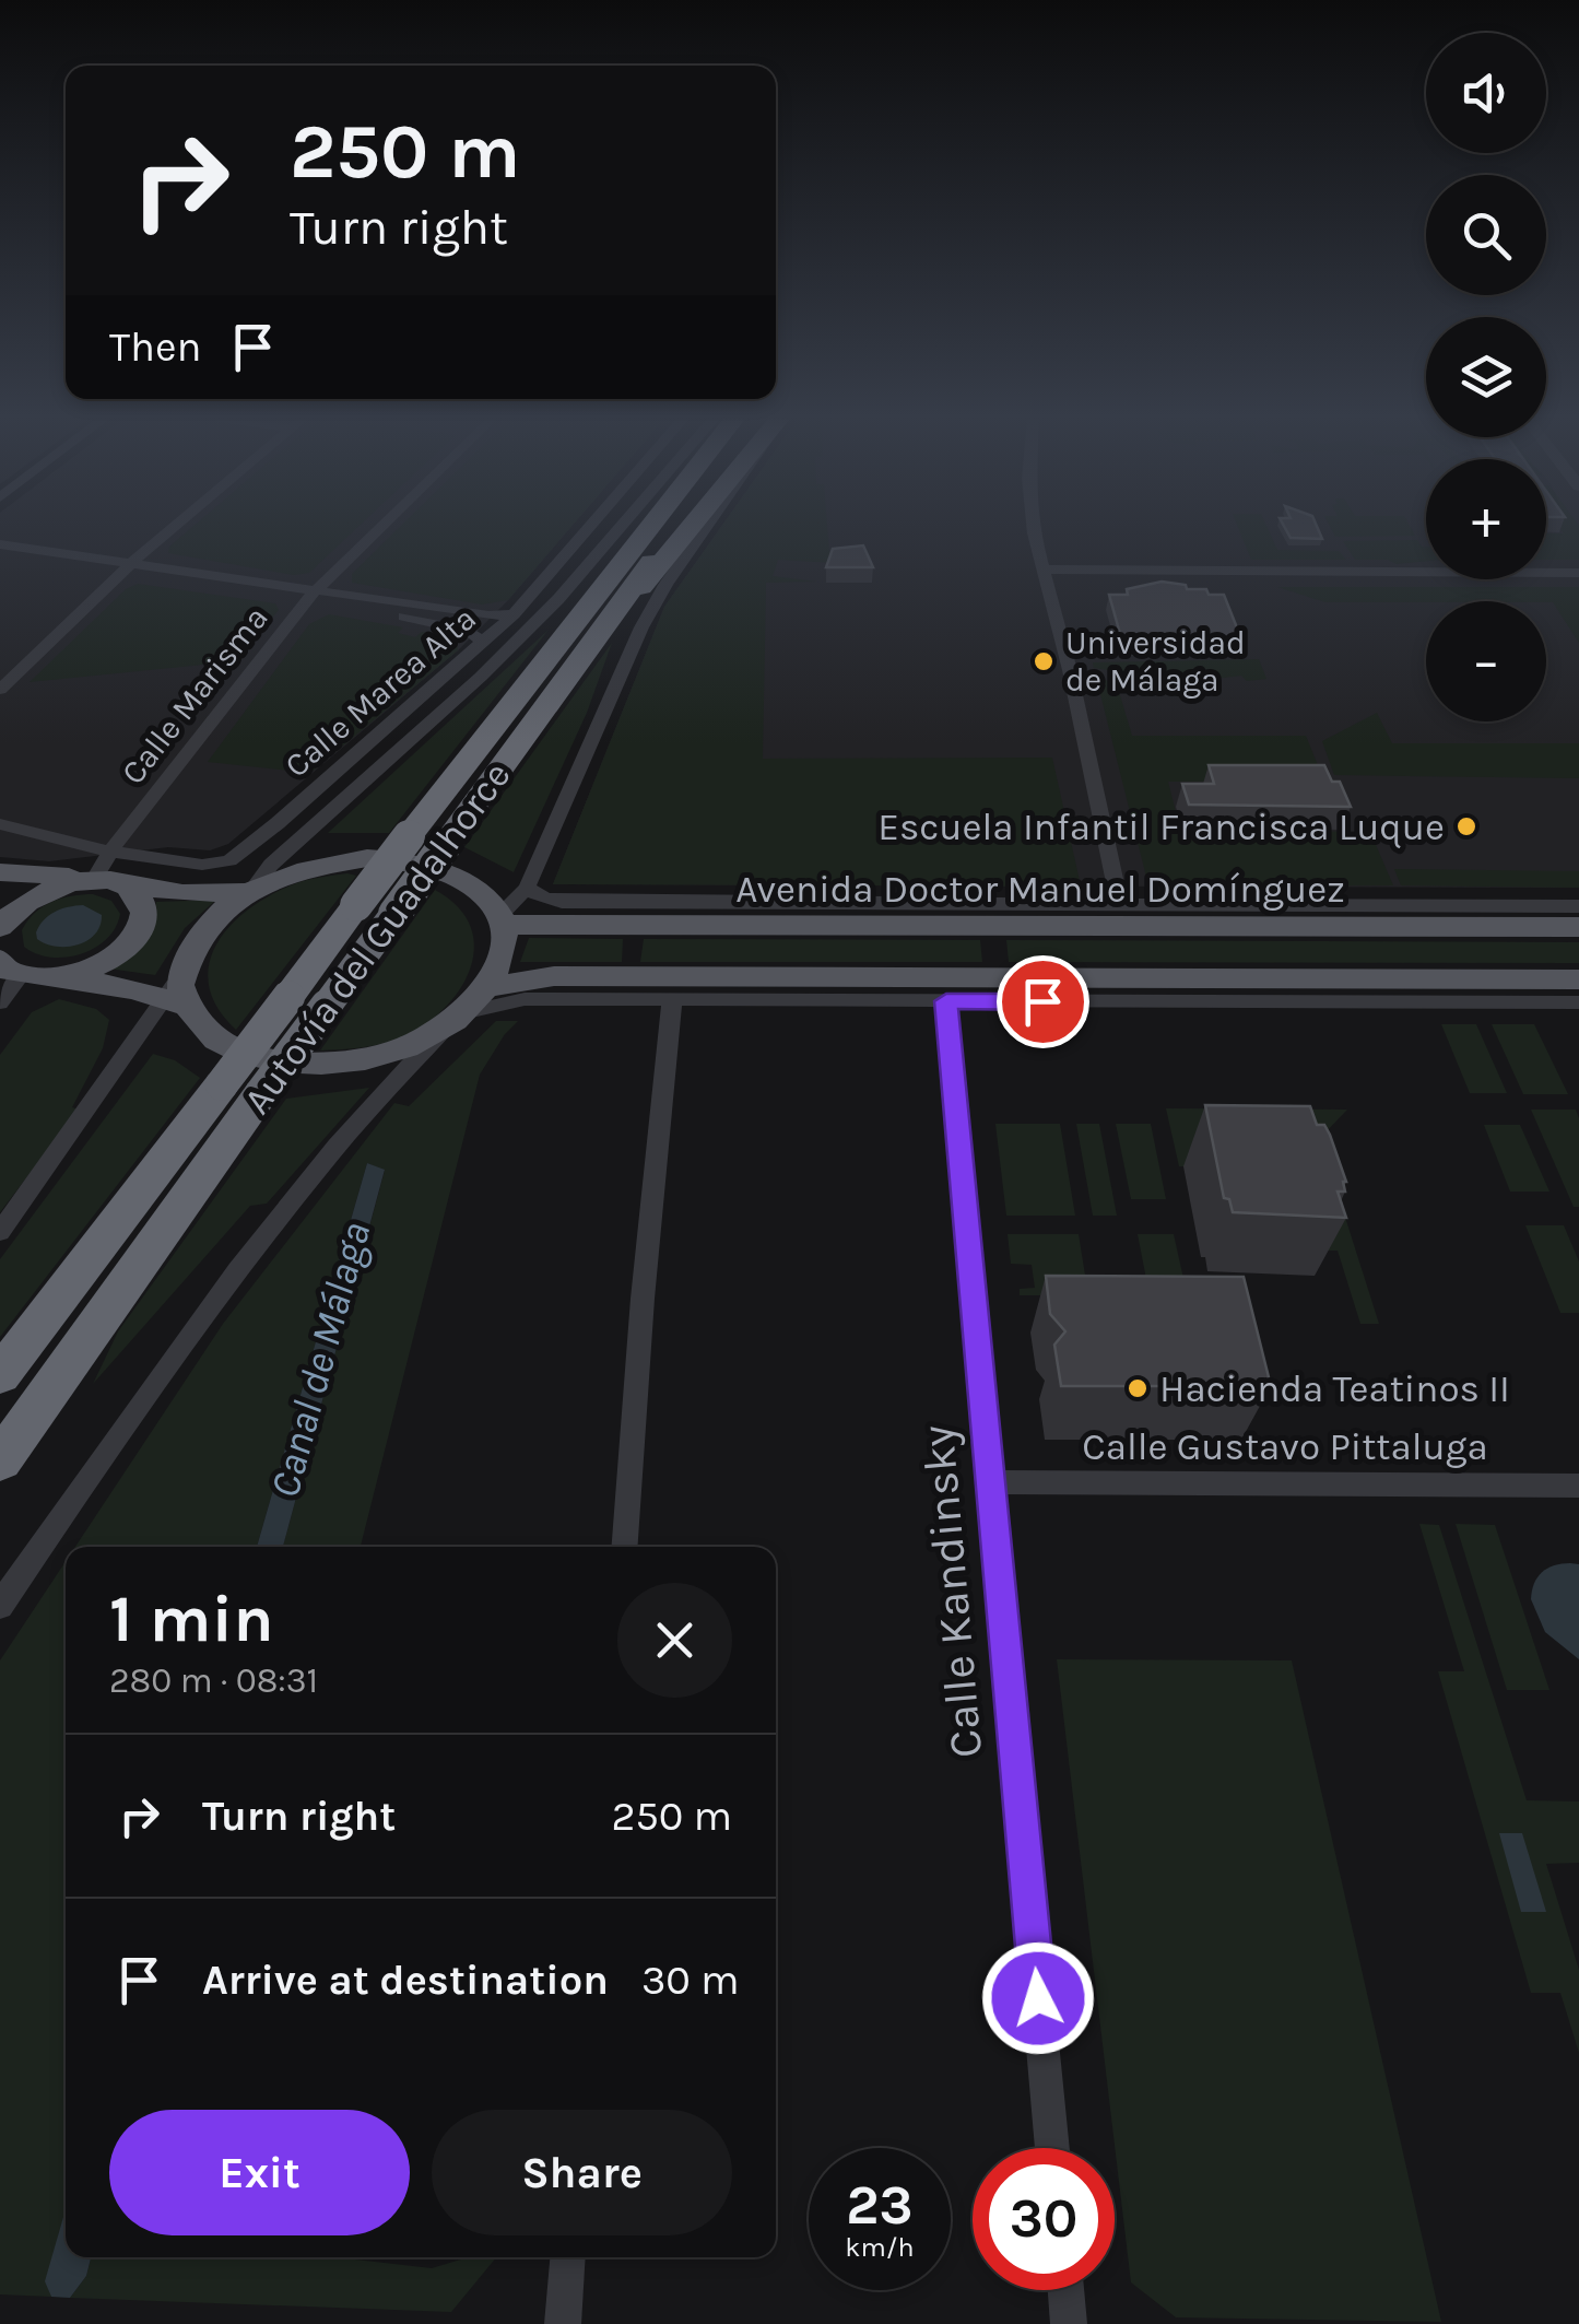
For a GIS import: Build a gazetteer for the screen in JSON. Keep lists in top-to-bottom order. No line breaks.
{"streets":{"highway":["Autovía del Guadalhorce"],"main road":["Avenida Doctor Manuel Domínguez"],"street":["Calle Marea Alta","Calle Marisma","Calle Gustavo Pittaluga","Calle Kandinsky"]},"crossings":[["Calle Marea Alta","Calle Marisma"],["Calle Gustavo Pittaluga","Calle Kandinsky"]],"water":["Canal de Málaga"],"places":["Universidad de Málaga","Escuela Infantil Francisca Luque","Hacienda Teatinos II"],"page":{"map_buttons":["+","−"],"turn":["250 m","Turn right"],"then":"Then","heading":["1 min","280 m · 08:31"],"list":[{"name":"Turn right","value":"250 m"},{"name":"Arrive at destination","value":"30 m"}],"buttons":["Exit","Share"],"speed":"23 km/h","limit":"30"}}
